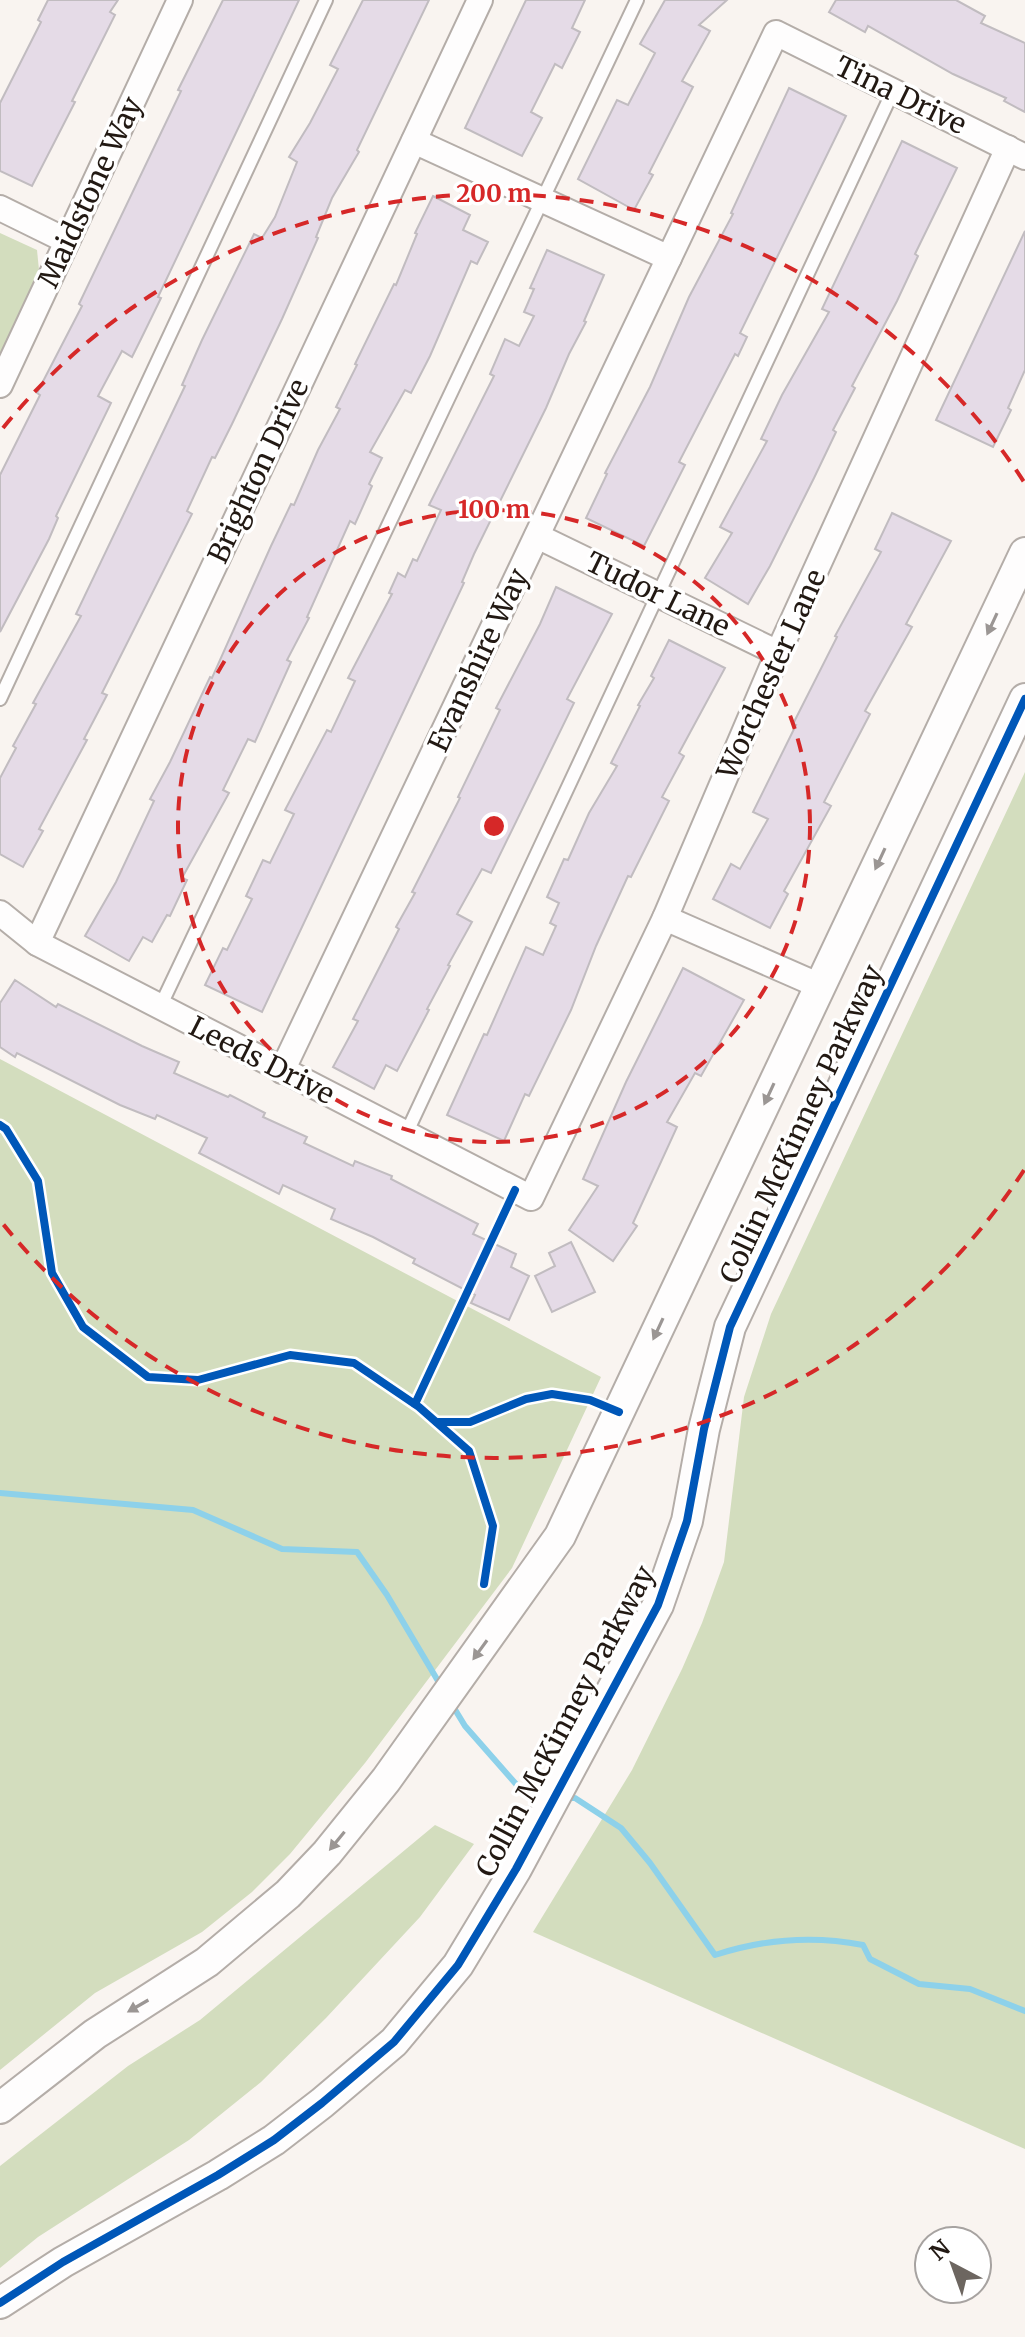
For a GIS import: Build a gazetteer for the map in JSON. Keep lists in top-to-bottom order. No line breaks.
{"streets":{"street":["Tina Drive","Maidstone Way","Brighton Drive","Tudor Lane","Evanshire Way","Worchester Lane","Leeds Drive","Collin McKinney Parkway"]},"crossings":[["Tina Drive","Evanshire Way"],["Tina Drive","Worchester Lane"],["Brighton Drive","Leeds Drive"],["Tudor Lane","Evanshire Way"],["Tudor Lane","Worchester Lane"],["Evanshire Way","Leeds Drive"],["Worchester Lane","Leeds Drive"]],"north":"top left","rings":["200 m","100 m"]}
